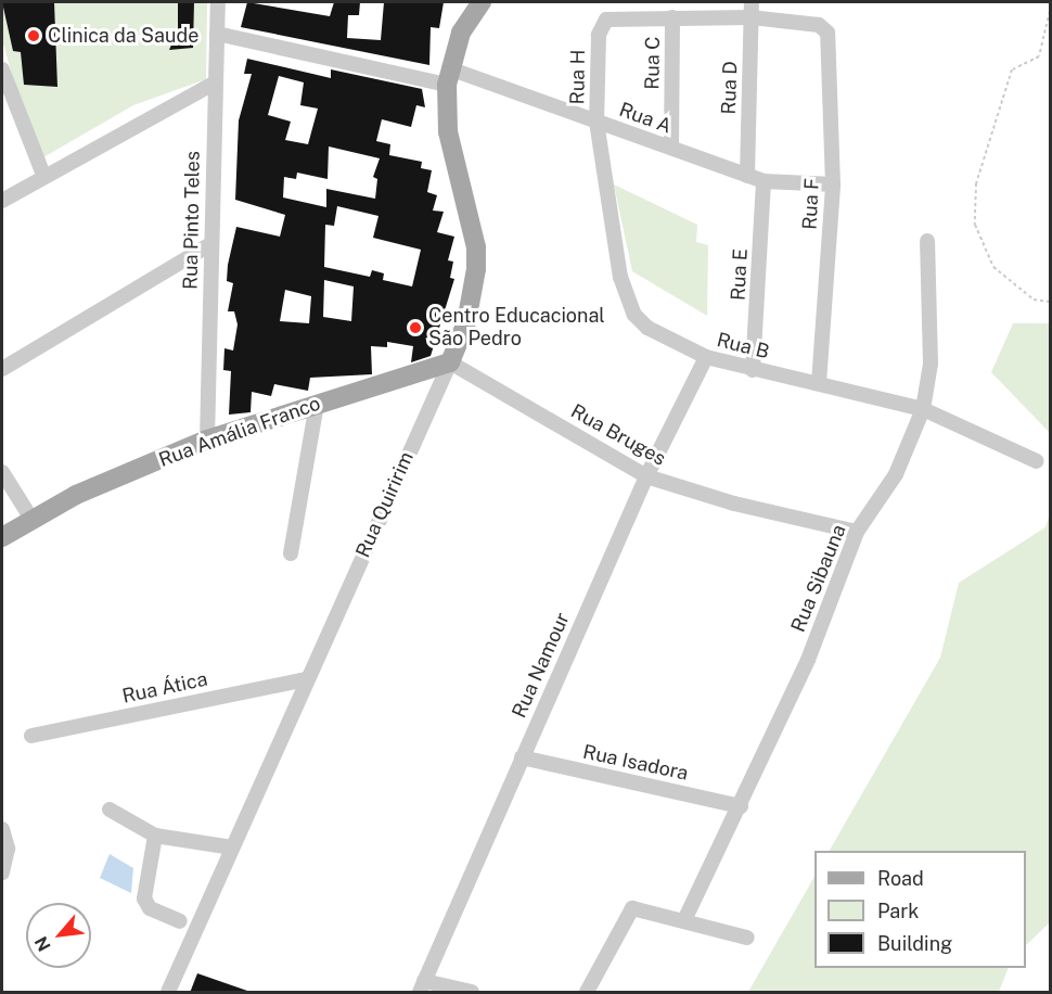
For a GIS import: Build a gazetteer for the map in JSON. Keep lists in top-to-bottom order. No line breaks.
{"streets":{"main road":["Rua Amália Franco","Rua Quiririm"],"street":["Rua C","Rua H","Rua D","Rua A","Rua F","Rua Pinto Teles","Rua E","Rua B","Rua Bruges","Rua Sibauna","Rua Namour","Rua Ática","Rua Isadora"]},"crossings":[["Rua C","Rua H"],["Rua C","Rua A"],["Rua H","Rua D"],["Rua H","Rua A"],["Rua H","Rua F"],["Rua H","Rua B"],["Rua D","Rua A"],["Rua A","Rua F"],["Rua A","Rua Pinto Teles"],["Rua A","Rua E"],["Rua A","Rua B"],["Rua A","Rua Quiririm"],["Rua F","Rua B"],["Rua Pinto Teles","Rua Amália Franco"],["Rua E","Rua B"],["Rua B","Rua Sibauna"],["Rua B","Rua Namour"],["Rua Amália Franco","Rua Bruges"],["Rua Amália Franco","Rua Quiririm"],["Rua Bruges","Rua Quiririm"],["Rua Bruges","Rua Sibauna"],["Rua Bruges","Rua Namour"],["Rua Quiririm","Rua Ática"],["Rua Sibauna","Rua Isadora"],["Rua Namour","Rua Isadora"]],"places":["Clinica da Saude","Centro Educacional São Pedro"],"legend":["Road","Park","Building"],"north":"bottom left"}
